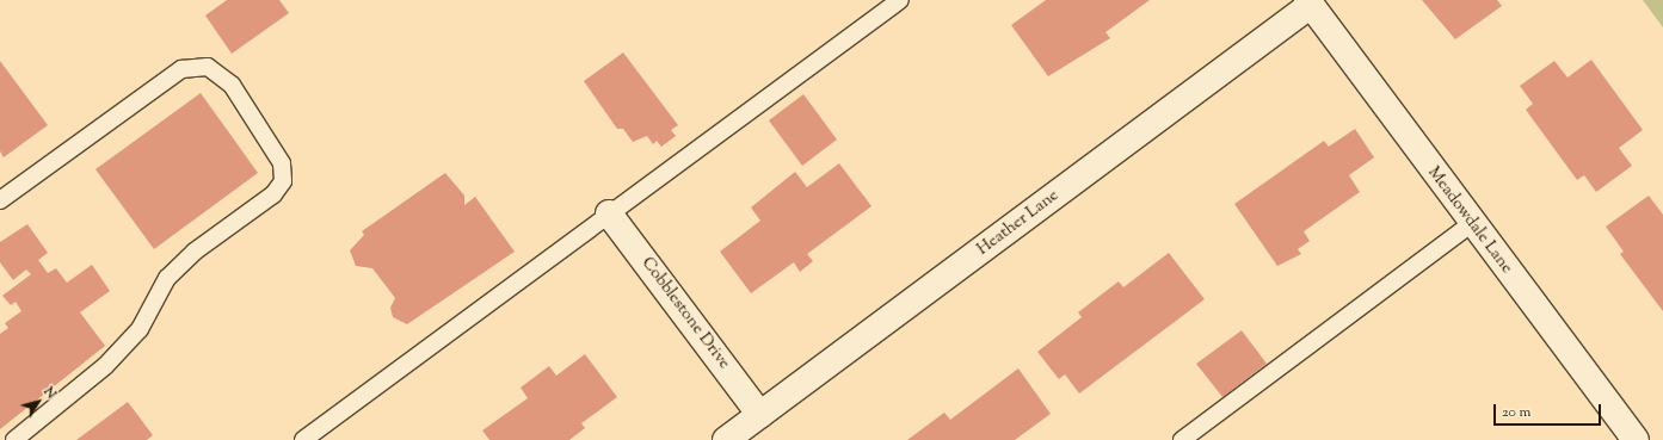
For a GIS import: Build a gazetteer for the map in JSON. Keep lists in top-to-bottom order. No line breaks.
{"streets":{"street":["Meadowdale Lane","Heather Lane","Cobblestone Drive"]},"crossings":[["Meadowdale Lane","Heather Lane"],["Heather Lane","Cobblestone Drive"]],"scale_bar":"20 m","north":"top right"}
